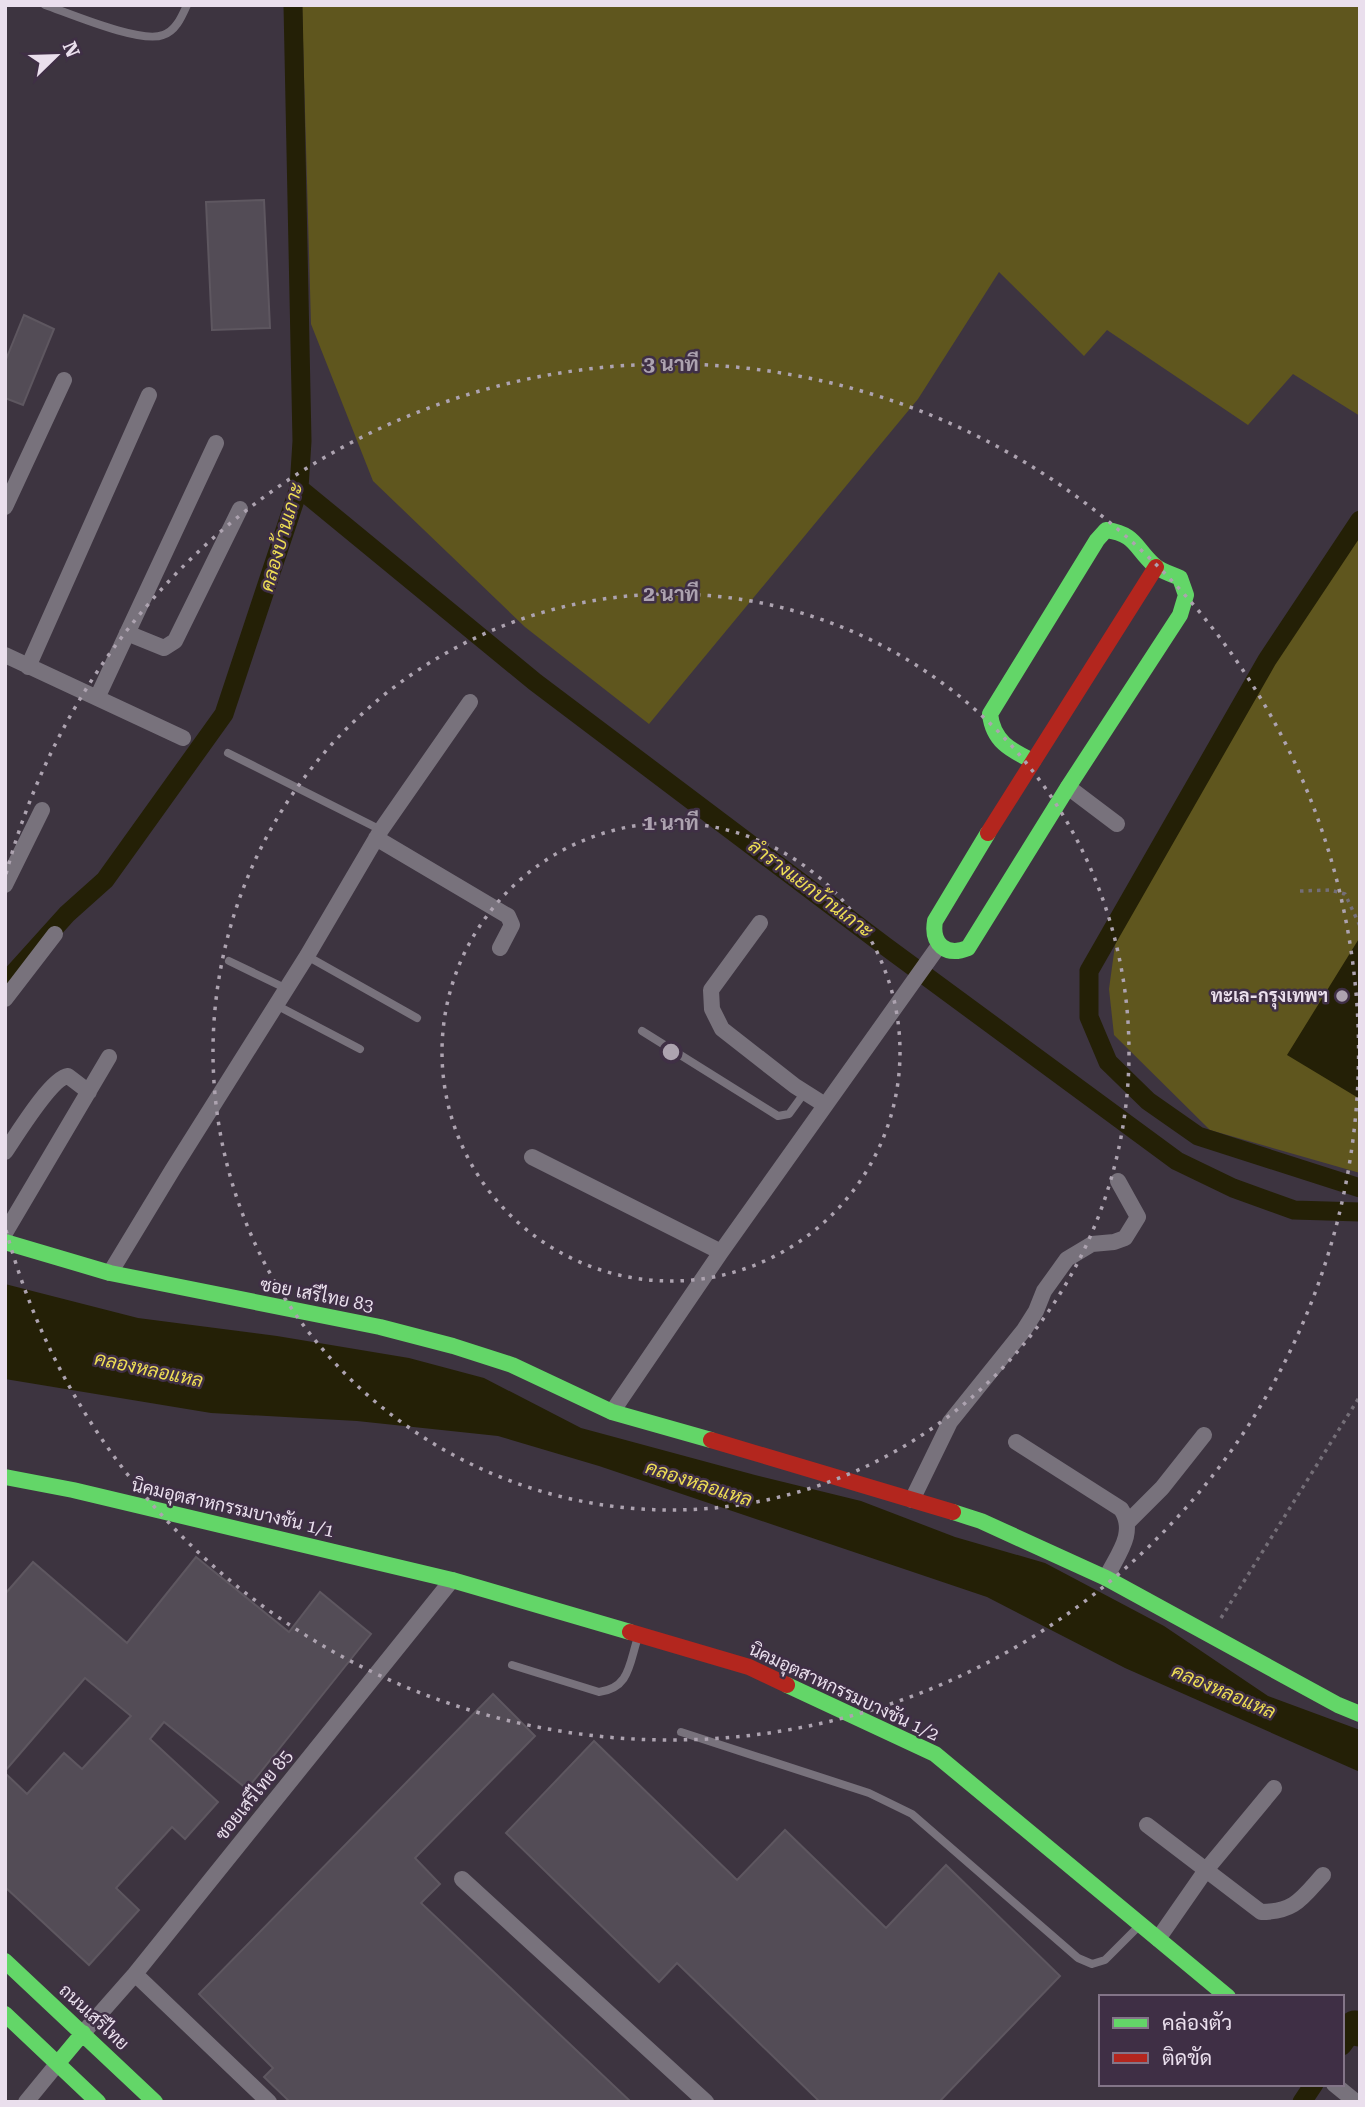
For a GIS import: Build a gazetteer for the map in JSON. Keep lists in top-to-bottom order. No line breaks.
{"streets":{"street":["ซอย เสรีไทย 83","นิคมอุตสาหกรรมบางชัน 1/1","นิคมอุตสาหกรรมบางชัน 1/2","ซอยเสรีไทย 85","ถนนเสรีไทย"]},"crossings":[["นิคมอุตสาหกรรมบางชัน 1/1","นิคมอุตสาหกรรมบางชัน 1/2"],["นิคมอุตสาหกรรมบางชัน 1/1","ซอยเสรีไทย 85"],["นิคมอุตสาหกรรมบางชัน 1/2","ซอยเสรีไทย 85"],["ซอยเสรีไทย 85","ถนนเสรีไทย"]],"water":["คลองบ้านเกาะ","ลำรางแยกบ้านเกาะ","คลองหลอแหล"],"places":["ทะเล-กรุงเทพฯ"],"legend":["คล่องตัว","ติดขัด"],"north":"top right","rings":["3 นาที","2 นาที","1 นาที"]}
